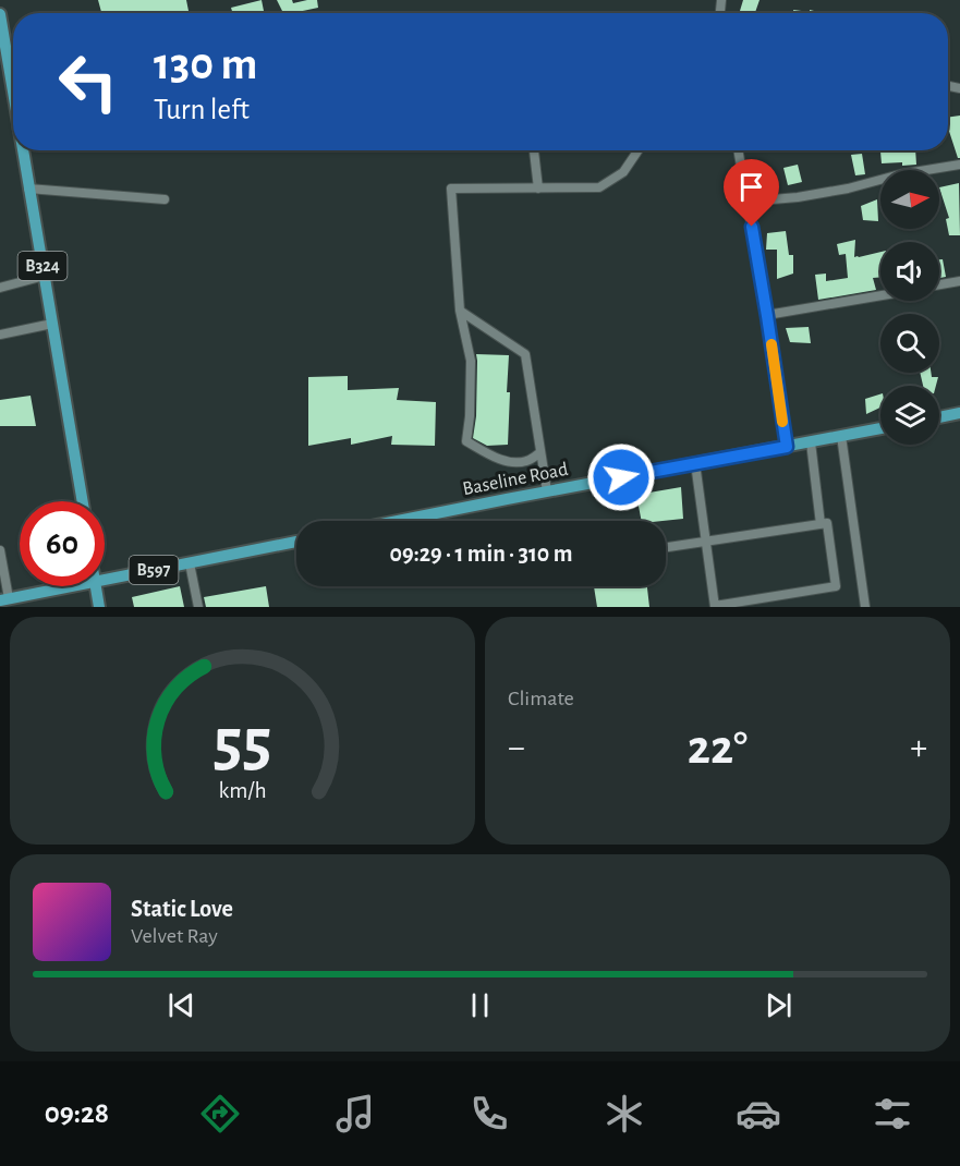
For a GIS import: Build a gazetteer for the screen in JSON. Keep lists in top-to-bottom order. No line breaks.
{"streets":{"main road":["B324","Baseline Road","B597"]},"north":"right","page":{"turn":["130 m","Turn left"],"limit":"60","trip":"09:29 · 1 min · 310 m","tile":"Climate","heat":["−","22°","+"],"song":["Static Love","Velvet Ray"],"tabs":"09:28","gauge":["55","km/h"]}}
